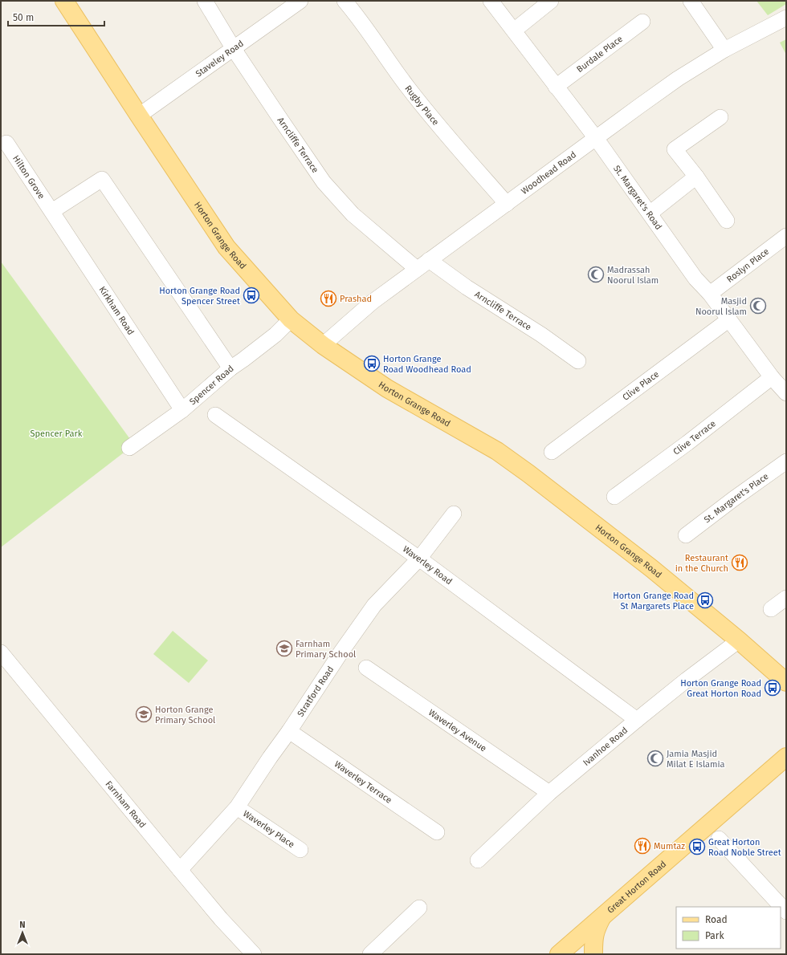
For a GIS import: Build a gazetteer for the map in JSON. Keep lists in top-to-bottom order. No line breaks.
{"streets":{"main road":["Horton Grange Road","Great Horton Road"],"street":["Burdale Place","Staveley Road","Rugby Place","Arncliffe Terrace","Woodhead Road","Hilton Grove","St. Margaret's Road","Roslyn Place","Kirkham Road","Spencer Road","Clive Place","Clive Terrace","St. Margaret's Place","Waverley Road","Stratford Road","Waverley Avenue","Ivanhoe Road","Waverley Terrace","Farnham Road","Waverley Place"]},"crossings":[["Burdale Place","St. Margaret's Road"],["Staveley Road","Arncliffe Terrace"],["Staveley Road","Horton Grange Road"],["Rugby Place","Woodhead Road"],["Arncliffe Terrace","Woodhead Road"],["Woodhead Road","St. Margaret's Road"],["Woodhead Road","Horton Grange Road"],["Hilton Grove","Kirkham Road"],["St. Margaret's Road","Roslyn Place"],["St. Margaret's Road","Clive Place"],["St. Margaret's Road","Clive Terrace"],["Horton Grange Road","Spencer Road"],["Horton Grange Road","Ivanhoe Road"],["Kirkham Road","Spencer Road"],["Waverley Road","Stratford Road"],["Waverley Road","Ivanhoe Road"],["Stratford Road","Waverley Terrace"],["Stratford Road","Farnham Road"],["Stratford Road","Waverley Place"],["Waverley Avenue","Ivanhoe Road"]],"parks":["Spencer Park"],"places":{"mosque":["Madrassah Noorul Islam","Masjid Noorul Islam","Jamia Masjid Milat E Islamia"],"bus stop":["Horton Grange Road Spencer Street","Horton Grange Road Woodhead Road","Horton Grange Road St Margarets Place","Horton Grange Road Great Horton Road","Great Horton Road Noble Street"],"restaurant":["Prashad","Restaurant in the Church","Mumtaz"],"school or university":["Farnham Primary School","Horton Grange Primary School"]},"legend":["Road","Park"],"scale_bar":"50 m","north":"top"}
